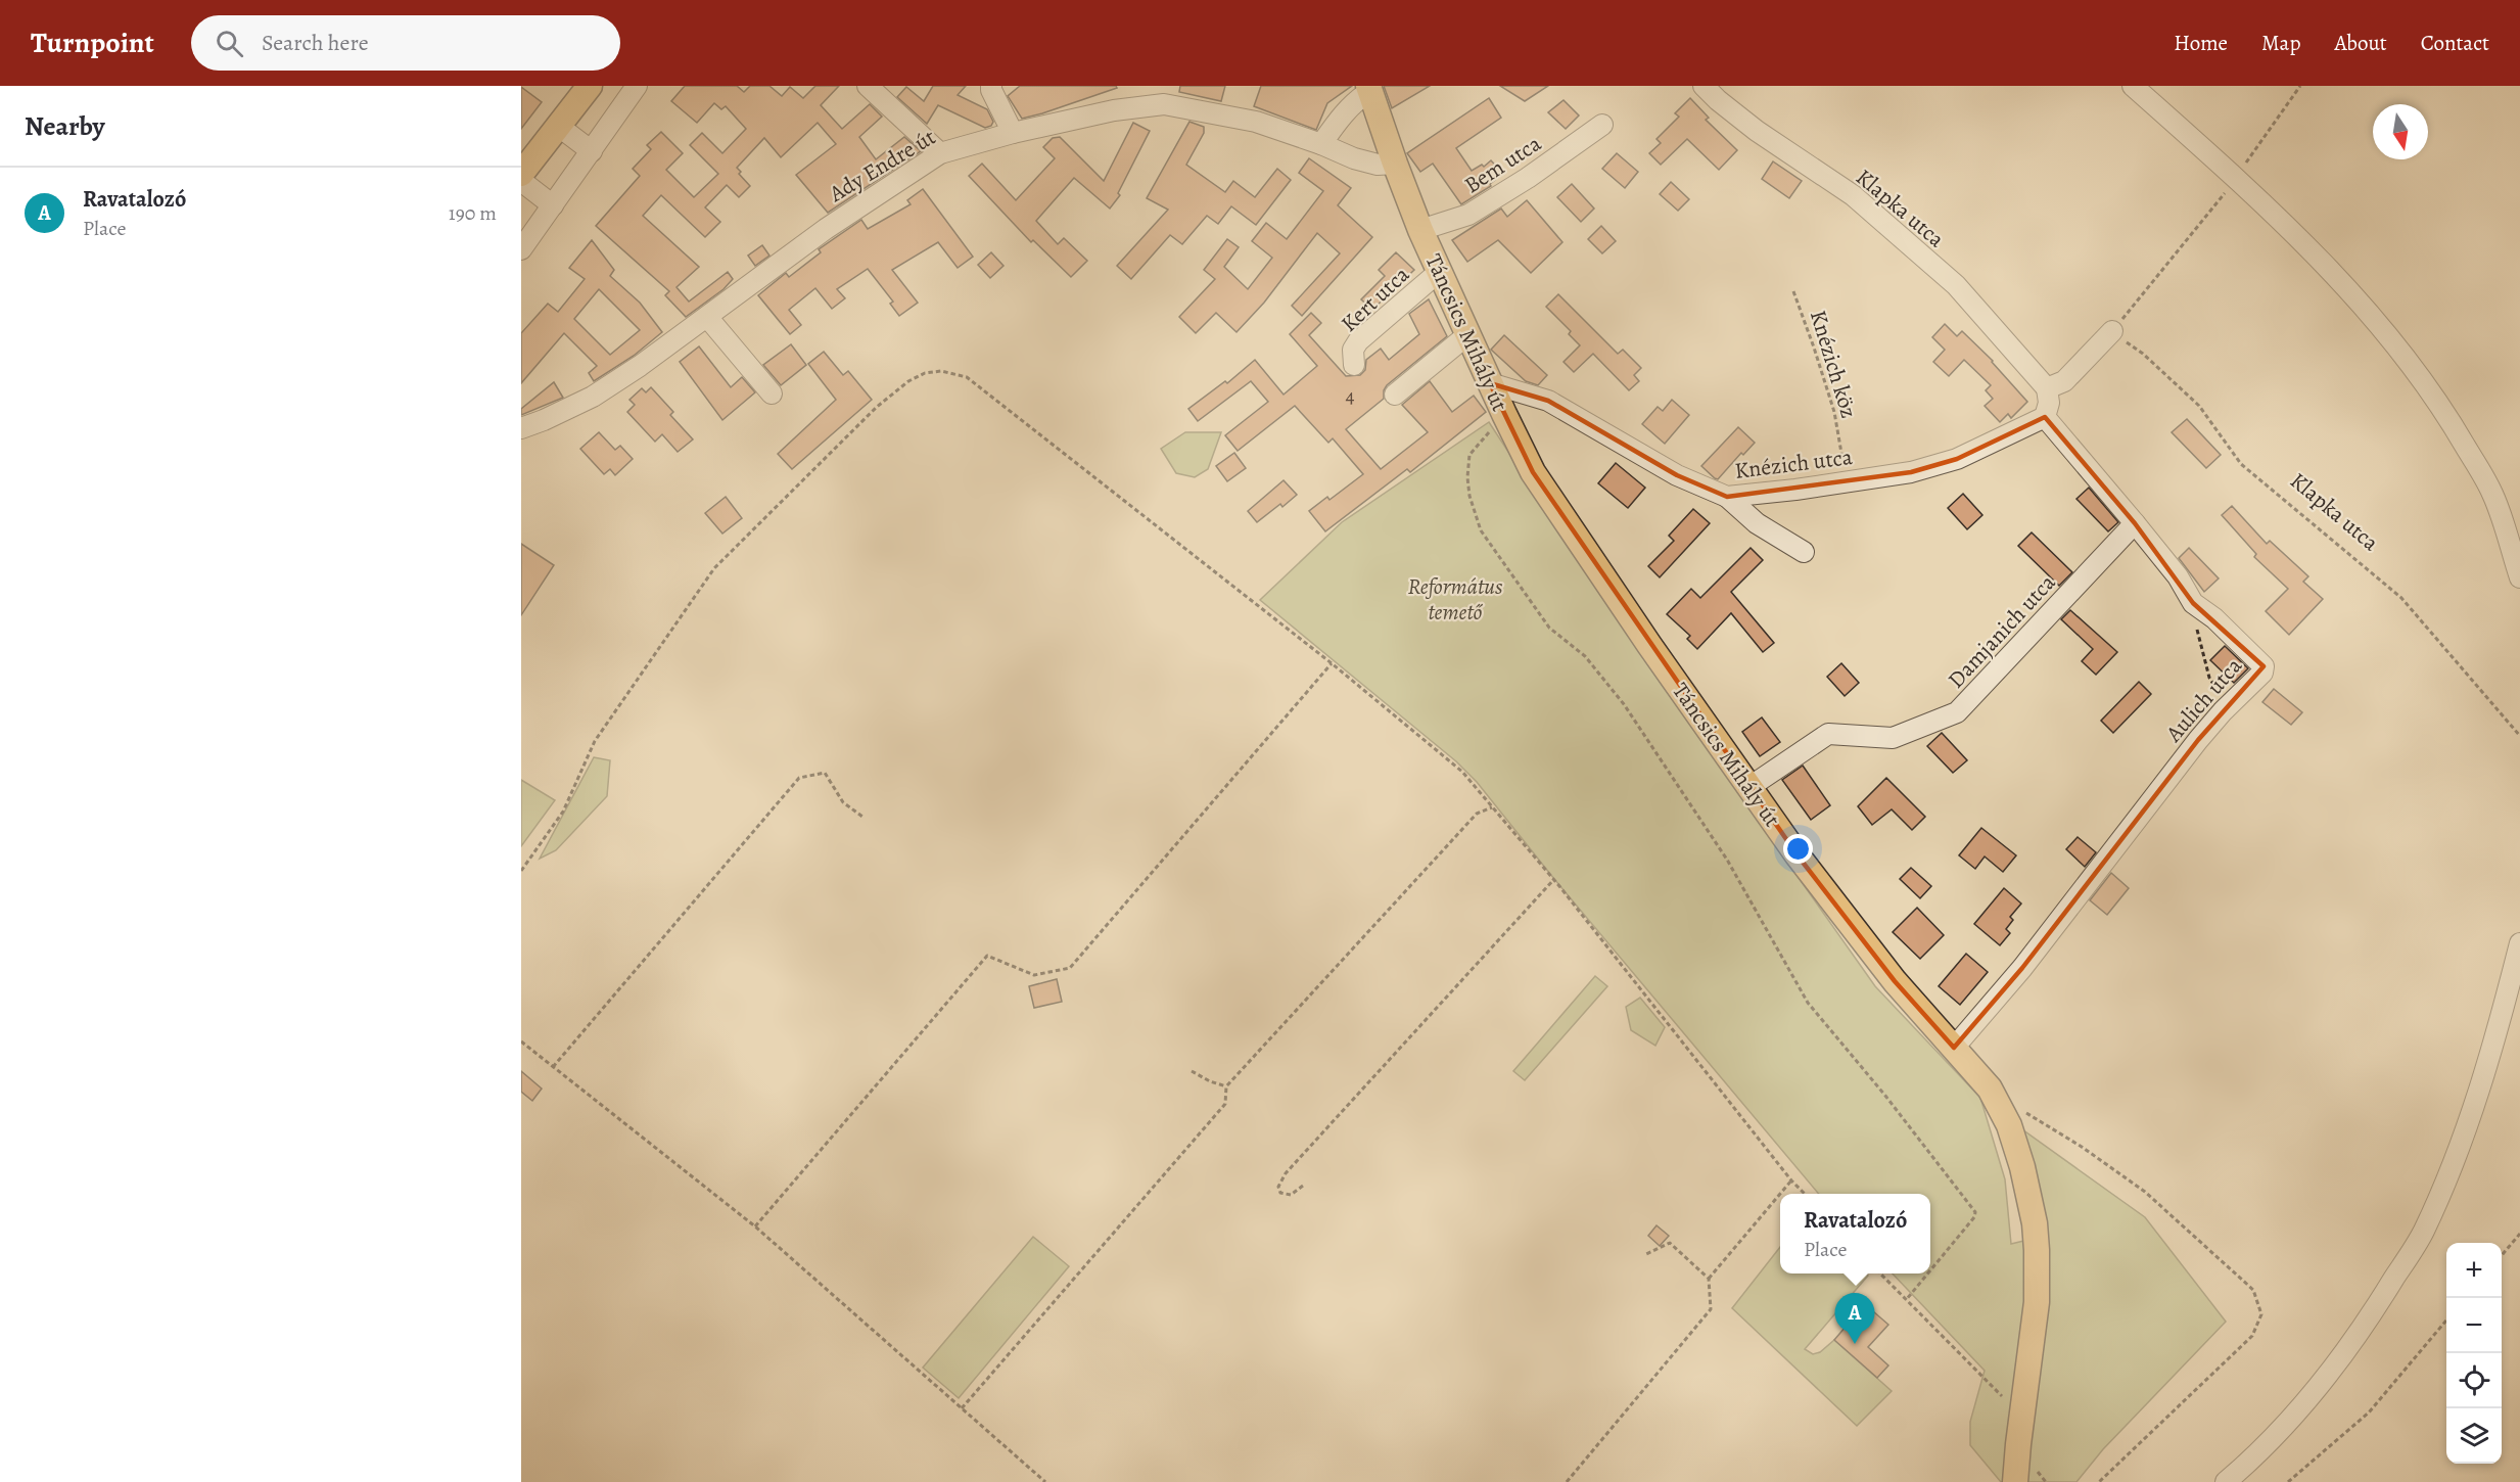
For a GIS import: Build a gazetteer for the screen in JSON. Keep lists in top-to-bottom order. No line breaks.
{"streets":{"main road":["Táncsics Mihály út"],"street":["Bem utca","Ady Endre út","Klapka utca","Kert utca","Knézich utca","Damjanich utca","Aulich utca"],"path":["Knézich köz"]},"crossings":[["Bem utca","Táncsics Mihály út"],["Ady Endre út","Táncsics Mihály út"],["Kert utca","Táncsics Mihály út"],["Táncsics Mihály út","Knézich utca"],["Táncsics Mihály út","Damjanich utca"],["Táncsics Mihály út","Aulich utca"],["Knézich köz","Knézich utca"],["Knézich utca","Aulich utca"],["Damjanich utca","Aulich utca"]],"parks":["Református temető"],"house_numbers":["4"],"north":"bottom","page":{"header":"Turnpoint","search":"Search here","nav":["Home","Map","About","Contact"],"heading":"Nearby","list":[{"mark":"A","name":"Ravatalozó","note":"Place","value":"190 m"}],"popup":["Ravatalozó","Place"],"map_buttons":["+","−"],"pins":"A"}}
